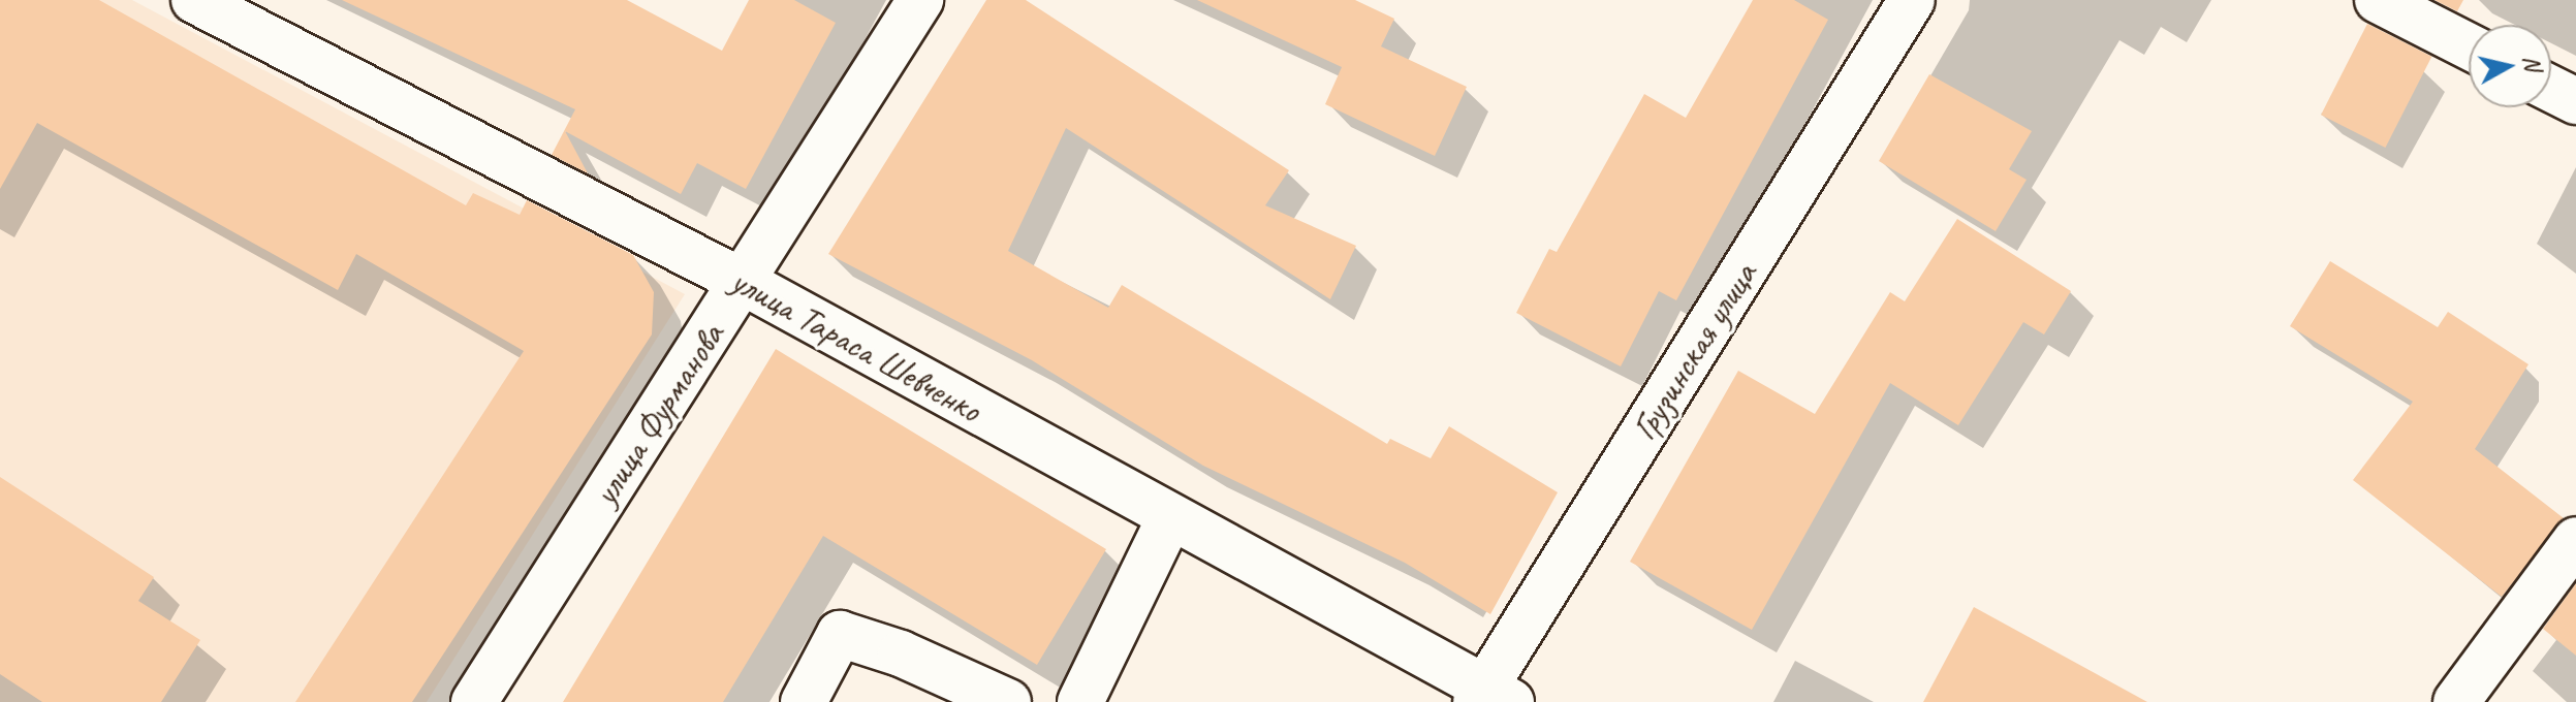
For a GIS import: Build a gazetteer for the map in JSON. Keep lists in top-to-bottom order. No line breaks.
{"streets":{"street":["улица Тараса Шевченко","Грузинская улица","улица Фурманова"]},"crossings":[["улица Тараса Шевченко","Грузинская улица"],["улица Тараса Шевченко","улица Фурманова"]],"north":"right"}
